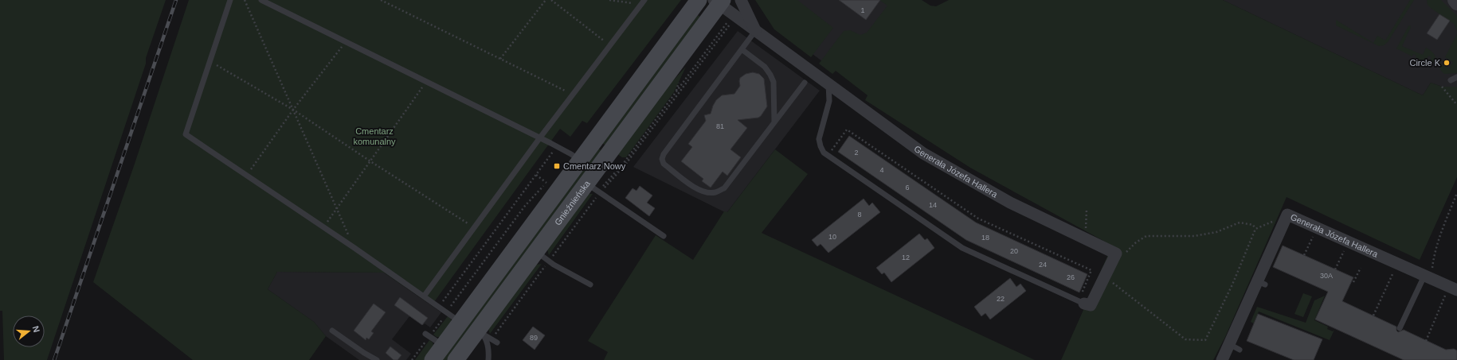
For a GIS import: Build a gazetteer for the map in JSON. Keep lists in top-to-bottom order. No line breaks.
{"streets":{"main road":["Gnieźnieńska"],"street":["Generała Józefa Hallera"]},"crossings":[["Generała Józefa Hallera","Gnieźnieńska"]],"parks":["Cmentarz komunalny"],"places":{"other":["Circle K"],"transit":["Cmentarz Nowy"]},"house_numbers":["1","81","2","4","6","14","8","10","18","20","12","24","30A","26","22","89"],"north":"right"}
